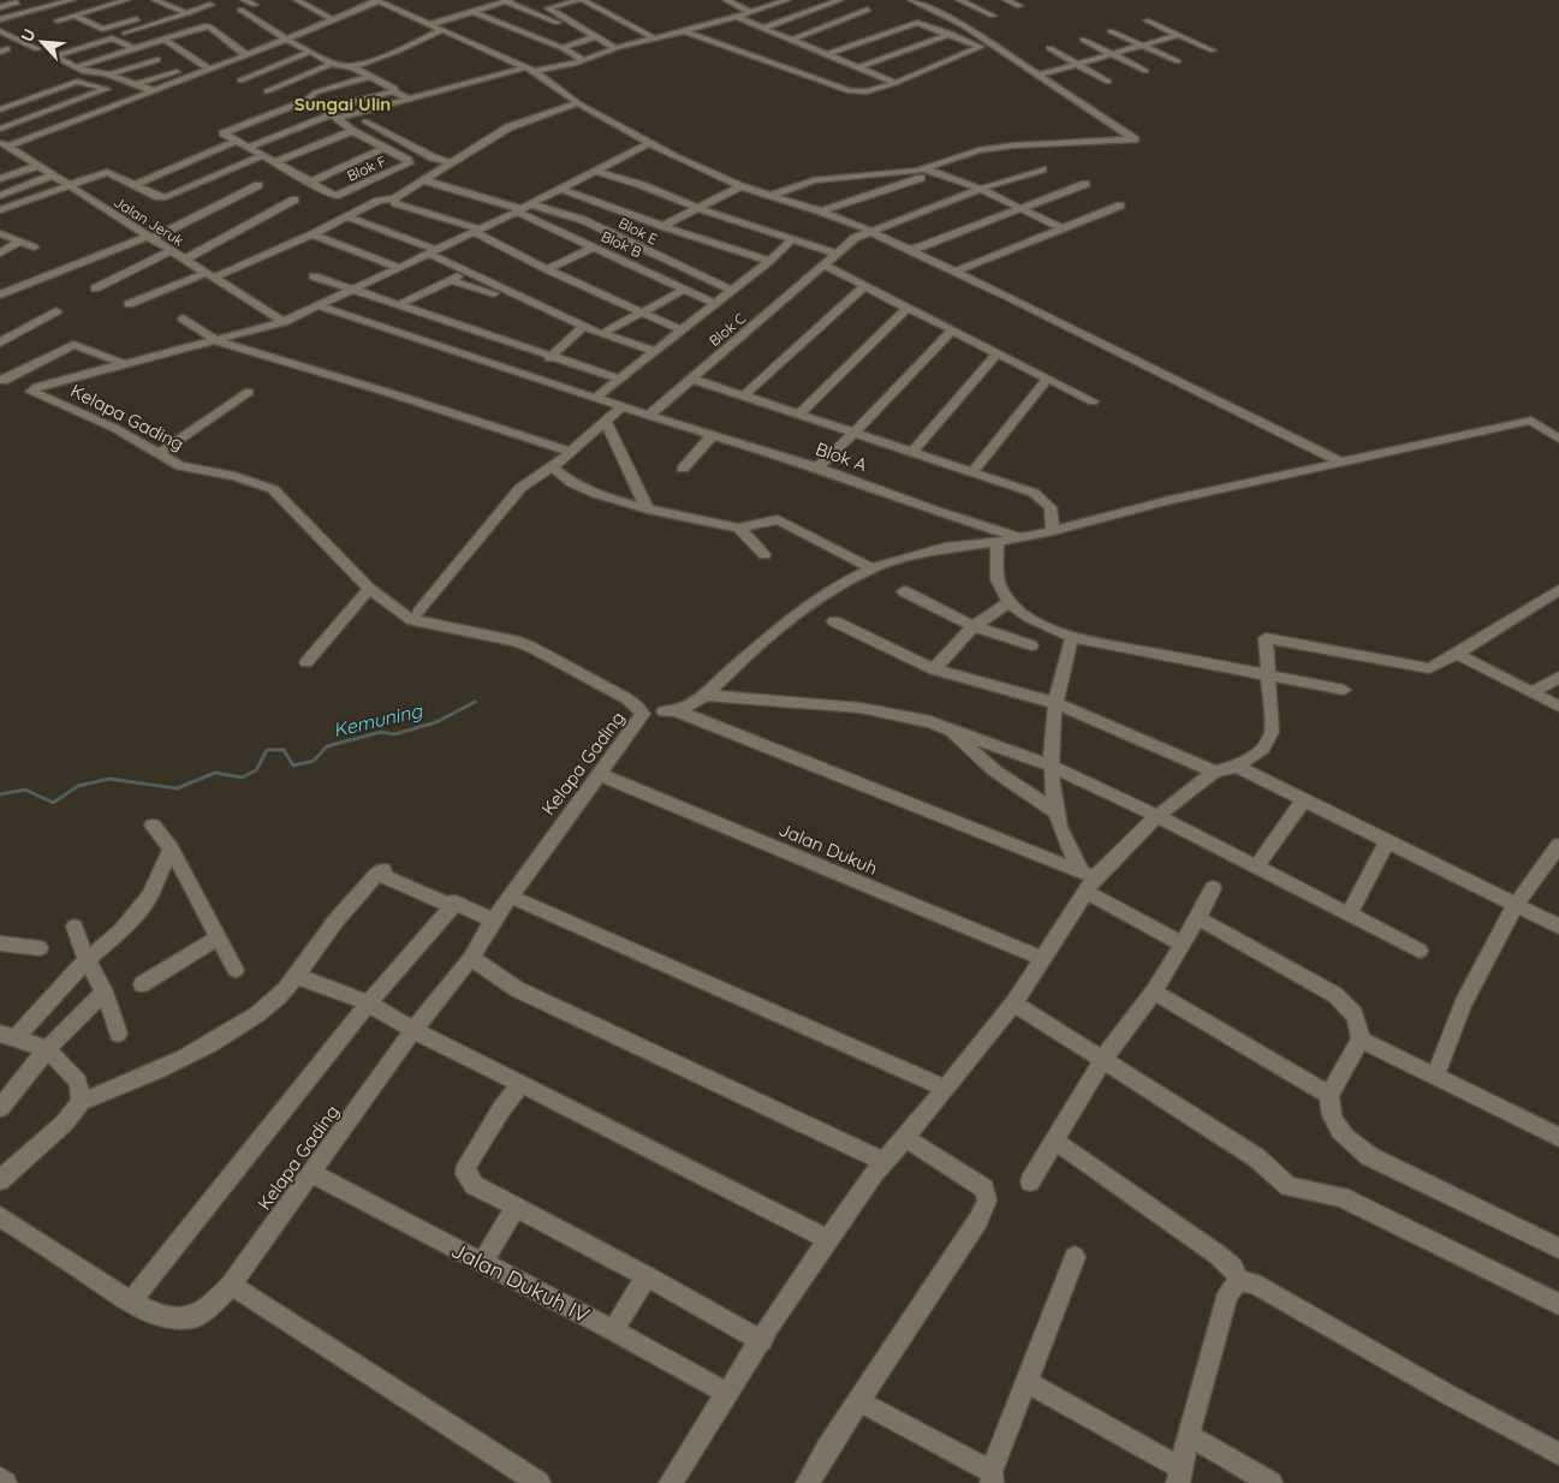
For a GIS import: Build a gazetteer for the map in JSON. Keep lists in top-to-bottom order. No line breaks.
{"streets":{"street":["Blok F","Jalan Jeruk","Blok E","Blok B","Blok C","Kelapa Gading","Blok A","Jalan Dukuh","Jalan Dukuh IV"]},"crossings":[["Jalan Jeruk","Kelapa Gading"],["Blok E","Kelapa Gading"],["Blok B","Kelapa Gading"],["Blok C","Blok A"],["Kelapa Gading","Blok A"],["Kelapa Gading","Jalan Dukuh"],["Kelapa Gading","Jalan Dukuh IV"]],"districts":["Sungai Ulin"],"water":["Kemuning"],"north":"top left"}
